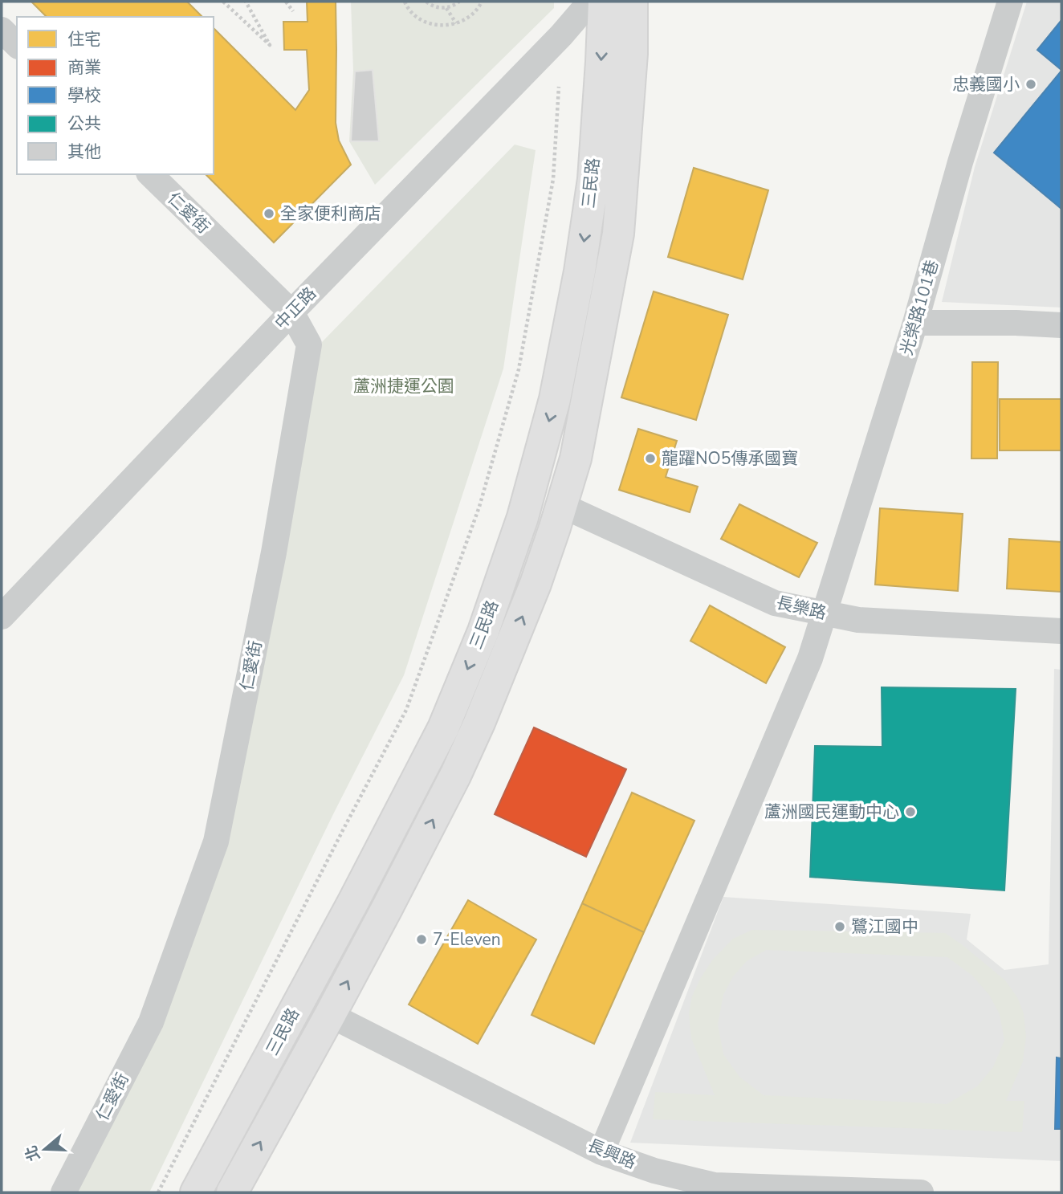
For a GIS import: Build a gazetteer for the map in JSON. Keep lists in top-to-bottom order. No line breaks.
{"streets":{"main road":["三民路"],"street":["仁愛街","光榮路101巷","中正路","長樂路","長興路"]},"crossings":[["三民路","長樂路"],["三民路","長興路"],["仁愛街","中正路"],["光榮路101巷","長樂路"],["光榮路101巷","長興路"]],"parks":["蘆洲捷運公園"],"places":["忠義國小","全家便利商店","龍躍NO5傳承國寶","蘆洲國民運動中心","鷺江國中","7-Eleven"],"legend":["住宅","商業","學校","公共","其他"],"north":"left"}
